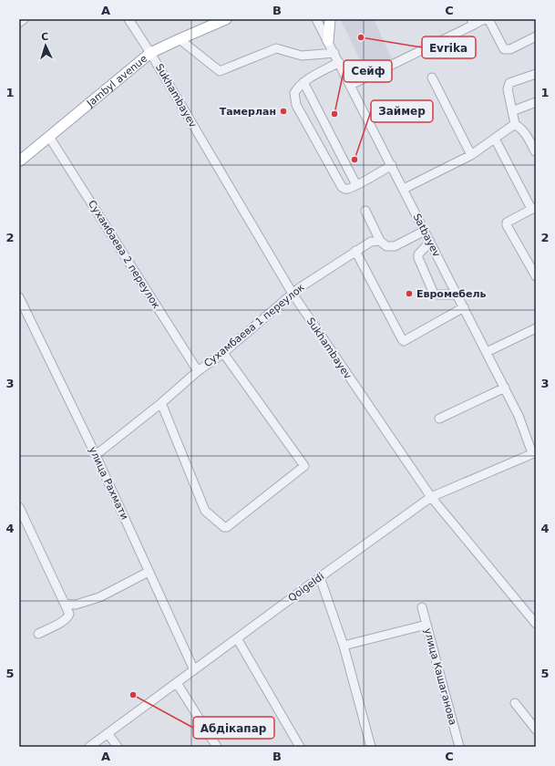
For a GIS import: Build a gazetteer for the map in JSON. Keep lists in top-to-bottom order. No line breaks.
{"streets":{"main road":["Jambyl avenue"],"street":["Sukhambayev","Satbayev","Сухамбаева 2 переулок","Сухамбаева 1 переулок","улица Рахмати","Qoigeldi","улица Кашаганова"]},"crossings":[["Jambyl avenue","Sukhambayev"],["Jambyl avenue","Сухамбаева 2 переулок"],["Sukhambayev","Сухамбаева 1 переулок"],["Sukhambayev","Qoigeldi"],["Satbayev","Qoigeldi"],["Сухамбаева 2 переулок","Сухамбаева 1 переулок"],["Сухамбаева 1 переулок","улица Рахмати"],["улица Рахмати","Qoigeldi"]],"places":["Evrika","Тамерлан","Сейф","Займер","Евромебель","Абдiкапар"],"north":"top","grid":{"columns":["A","B","C"],"rows":["1","2","3","4","5"]}}
